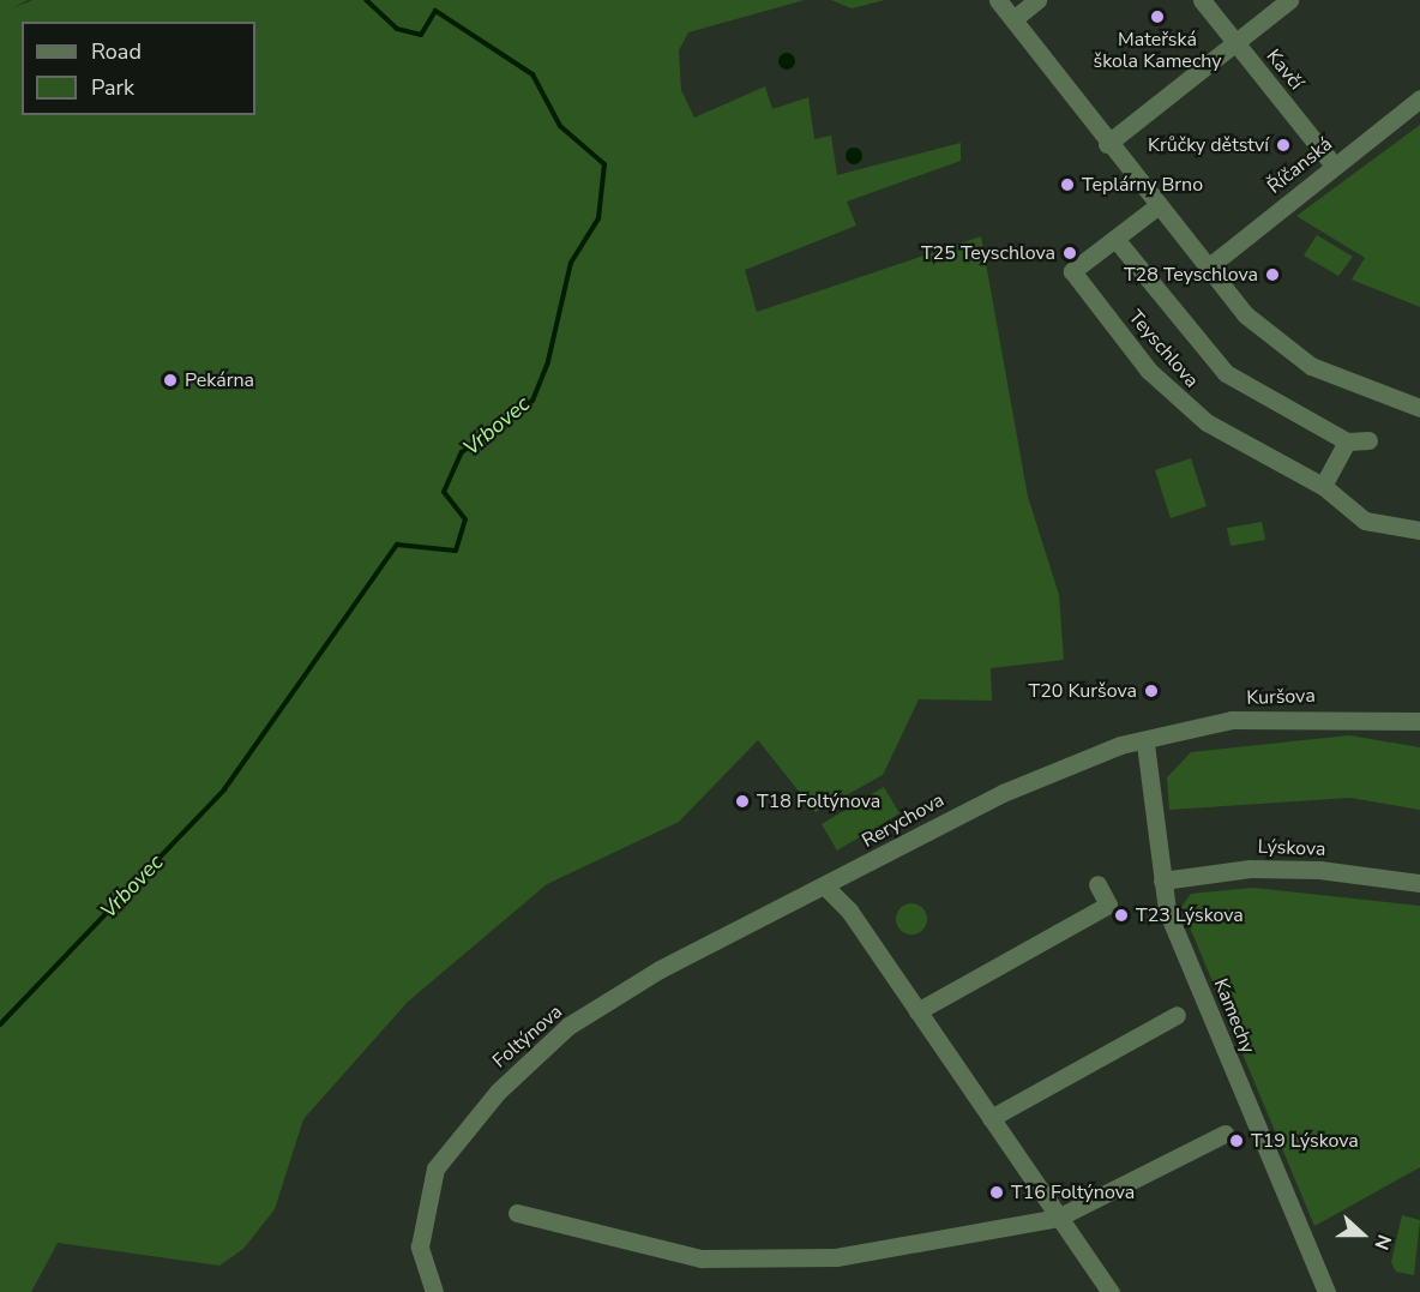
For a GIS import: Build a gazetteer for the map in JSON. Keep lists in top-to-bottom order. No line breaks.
{"streets":{"street":["Kavčí","Říčanská","Teyschlova","Kuršova","Rerychova","Lýskova","Kamechy","Foltýnova"]},"crossings":[["Kavčí","Říčanská"],["Kuršova","Rerychova"],["Kuršova","Kamechy"],["Rerychova","Kamechy"],["Rerychova","Foltýnova"],["Lýskova","Kamechy"]],"water":["Vrbovec"],"places":["Mateřská škola Kamechy","Krůčky dětství","Teplárny Brno","T25 Teyschlova","T28 Teyschlova","Pekárna","T20 Kuršova","T18 Foltýnova","T23 Lýskova","T19 Lýskova","T16 Foltýnova"],"legend":["Road","Park"],"north":"right"}
